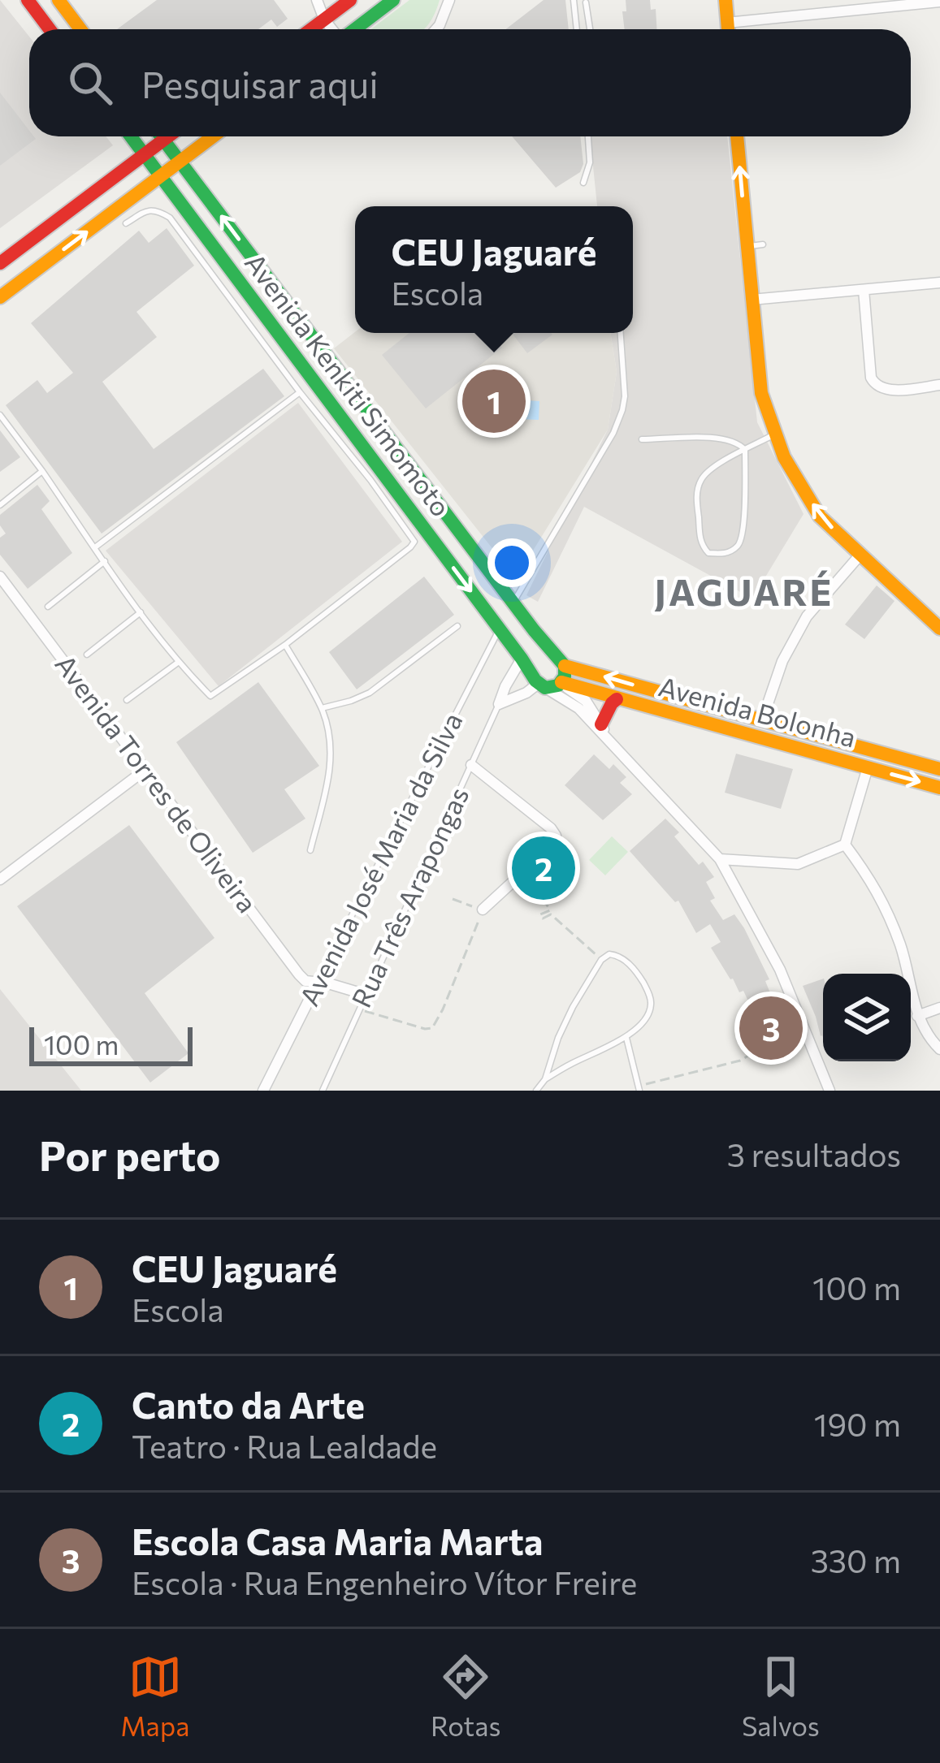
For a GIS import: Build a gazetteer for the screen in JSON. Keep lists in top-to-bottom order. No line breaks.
{"streets":{"main road":["Avenida Kenkiti Simomoto","Avenida Bolonha"],"street":["Avenida Torres de Oliveira","Avenida José Maria da Silva"],"lane":["Rua Três Arapongas"]},"crossings":[["Avenida Kenkiti Simomoto","Avenida Bolonha"],["Avenida Kenkiti Simomoto","Avenida José Maria da Silva"],["Avenida Bolonha","Avenida José Maria da Silva"],["Avenida Torres de Oliveira","Avenida José Maria da Silva"],["Avenida José Maria da Silva","Rua Três Arapongas"]],"districts":["JAGUARÉ"],"scale_bar":"100 m","page":{"search":"Pesquisar aqui","popup":["CEU Jaguaré","Escola"],"pins":["1","2","3"],"scale":"100 m","heading":["Por perto","3 resultados"],"list":[{"mark":"1","name":"CEU Jaguaré","note":"Escola","value":"100 m"},{"mark":"2","name":"Canto da Arte","note":"Teatro · Rua Lealdade","value":"190 m"},{"mark":"3","name":"Escola Casa Maria Marta","note":"Escola · Rua Engenheiro Vítor Freire","value":"330 m"}],"nav":["Mapa","Rotas","Salvos"]}}
